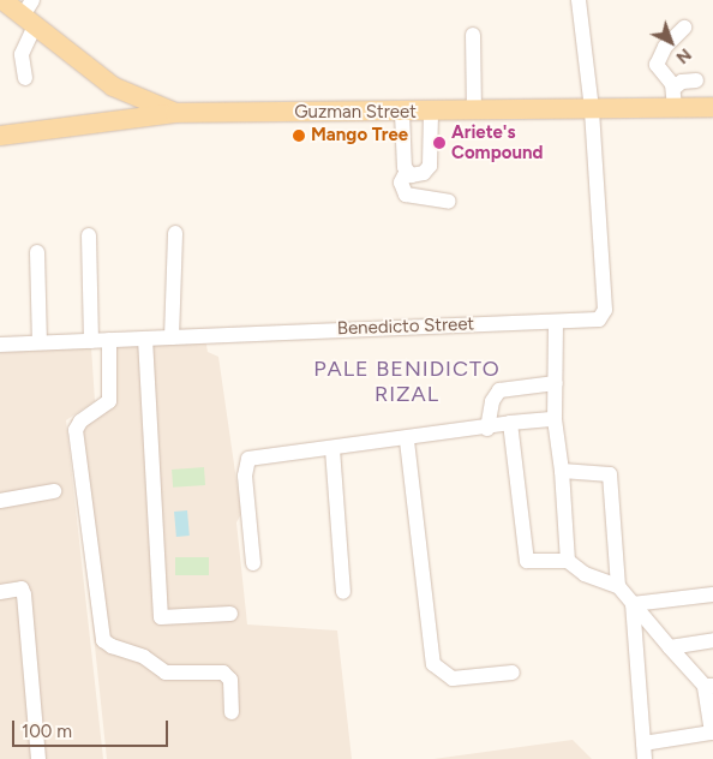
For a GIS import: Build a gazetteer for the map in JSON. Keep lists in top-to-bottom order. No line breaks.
{"streets":{"main road":["Guzman Street"],"street":["Benedicto Street"]},"crossings":[["Guzman Street","Benedicto Street"]],"districts":["PALE BENIDICTO RIZAL"],"places":["Mango Tree","Ariete's Compound"],"scale_bar":"100 m","north":"bottom right"}
